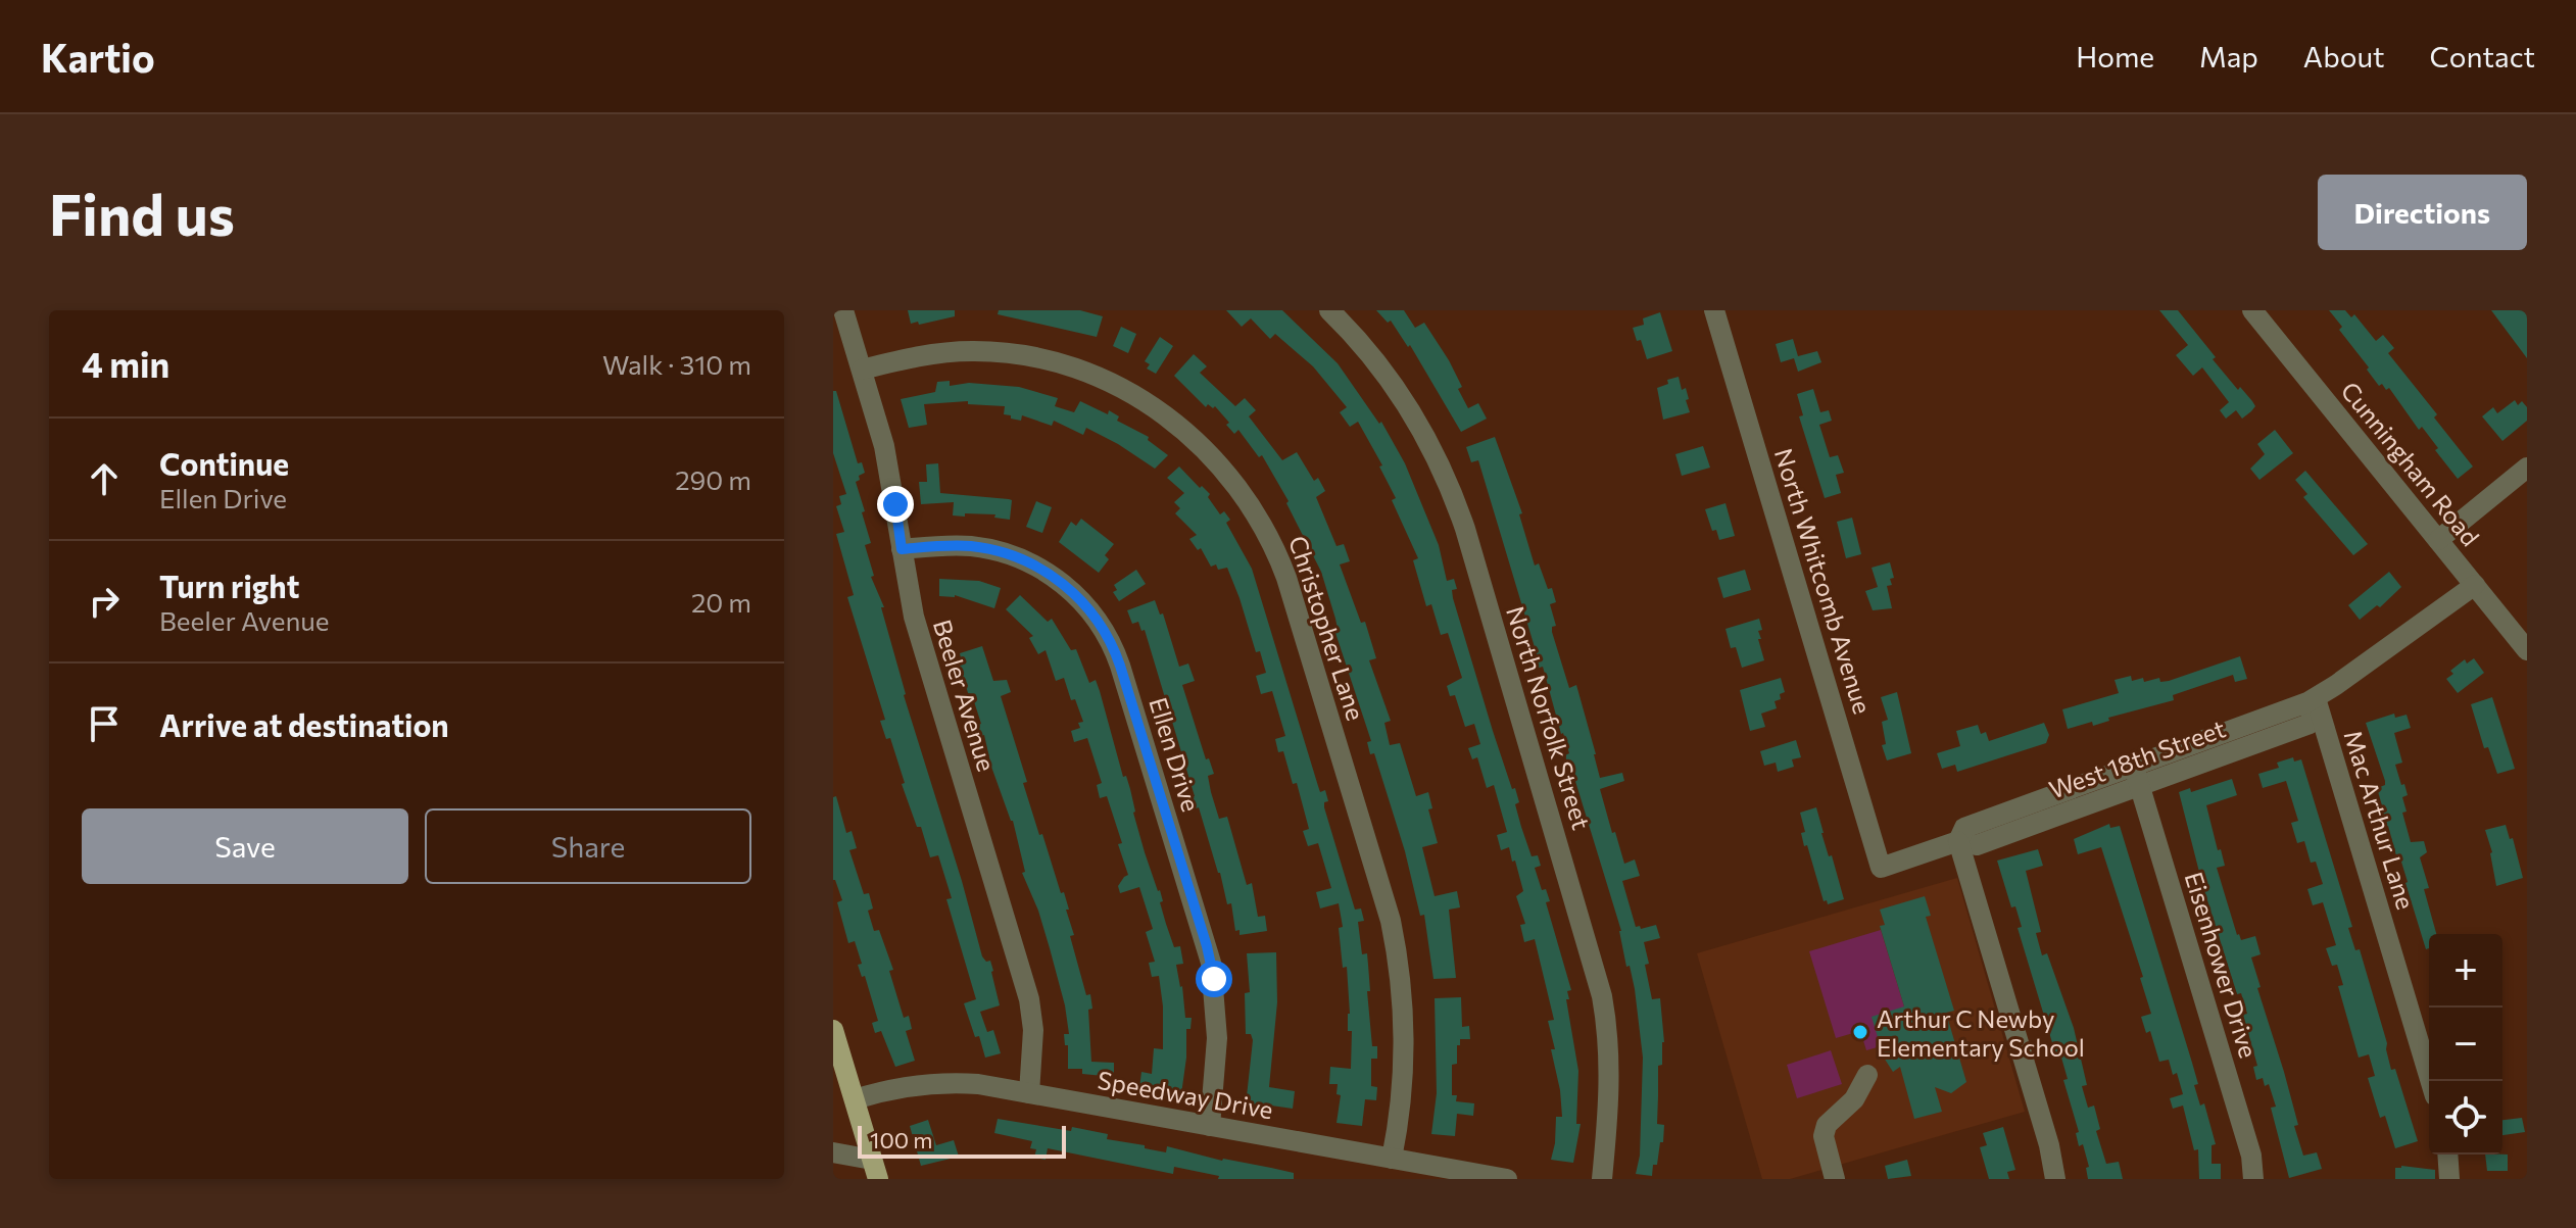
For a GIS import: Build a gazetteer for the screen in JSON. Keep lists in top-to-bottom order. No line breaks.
{"streets":{"street":["Cunningham Road","North Whitcomb Avenue","Christopher Lane","Beeler Avenue","North Norfolk Street","Ellen Drive","West 18th Street","Mac Arthur Lane","Eisenhower Drive","Speedway Drive"]},"crossings":[["Cunningham Road","West 18th Street"],["North Whitcomb Avenue","West 18th Street"],["Christopher Lane","Beeler Avenue"],["Christopher Lane","Speedway Drive"],["Beeler Avenue","Ellen Drive"],["Beeler Avenue","Speedway Drive"],["Ellen Drive","Speedway Drive"],["West 18th Street","Mac Arthur Lane"],["West 18th Street","Eisenhower Drive"]],"places":["Arthur C Newby Elementary School"],"scale_bar":"100 m","page":{"header":"Kartio","nav":["Home","Map","About","Contact"],"buttons":["Directions",["Save","Share"]],"title":"Find us","heading":["4 min","Walk · 310 m"],"list":[["Continue","Ellen Drive","290 m"],["Turn right","Beeler Avenue","20 m"],"Arrive at destination"],"map_buttons":["+","−"],"scale":"100 m"}}
